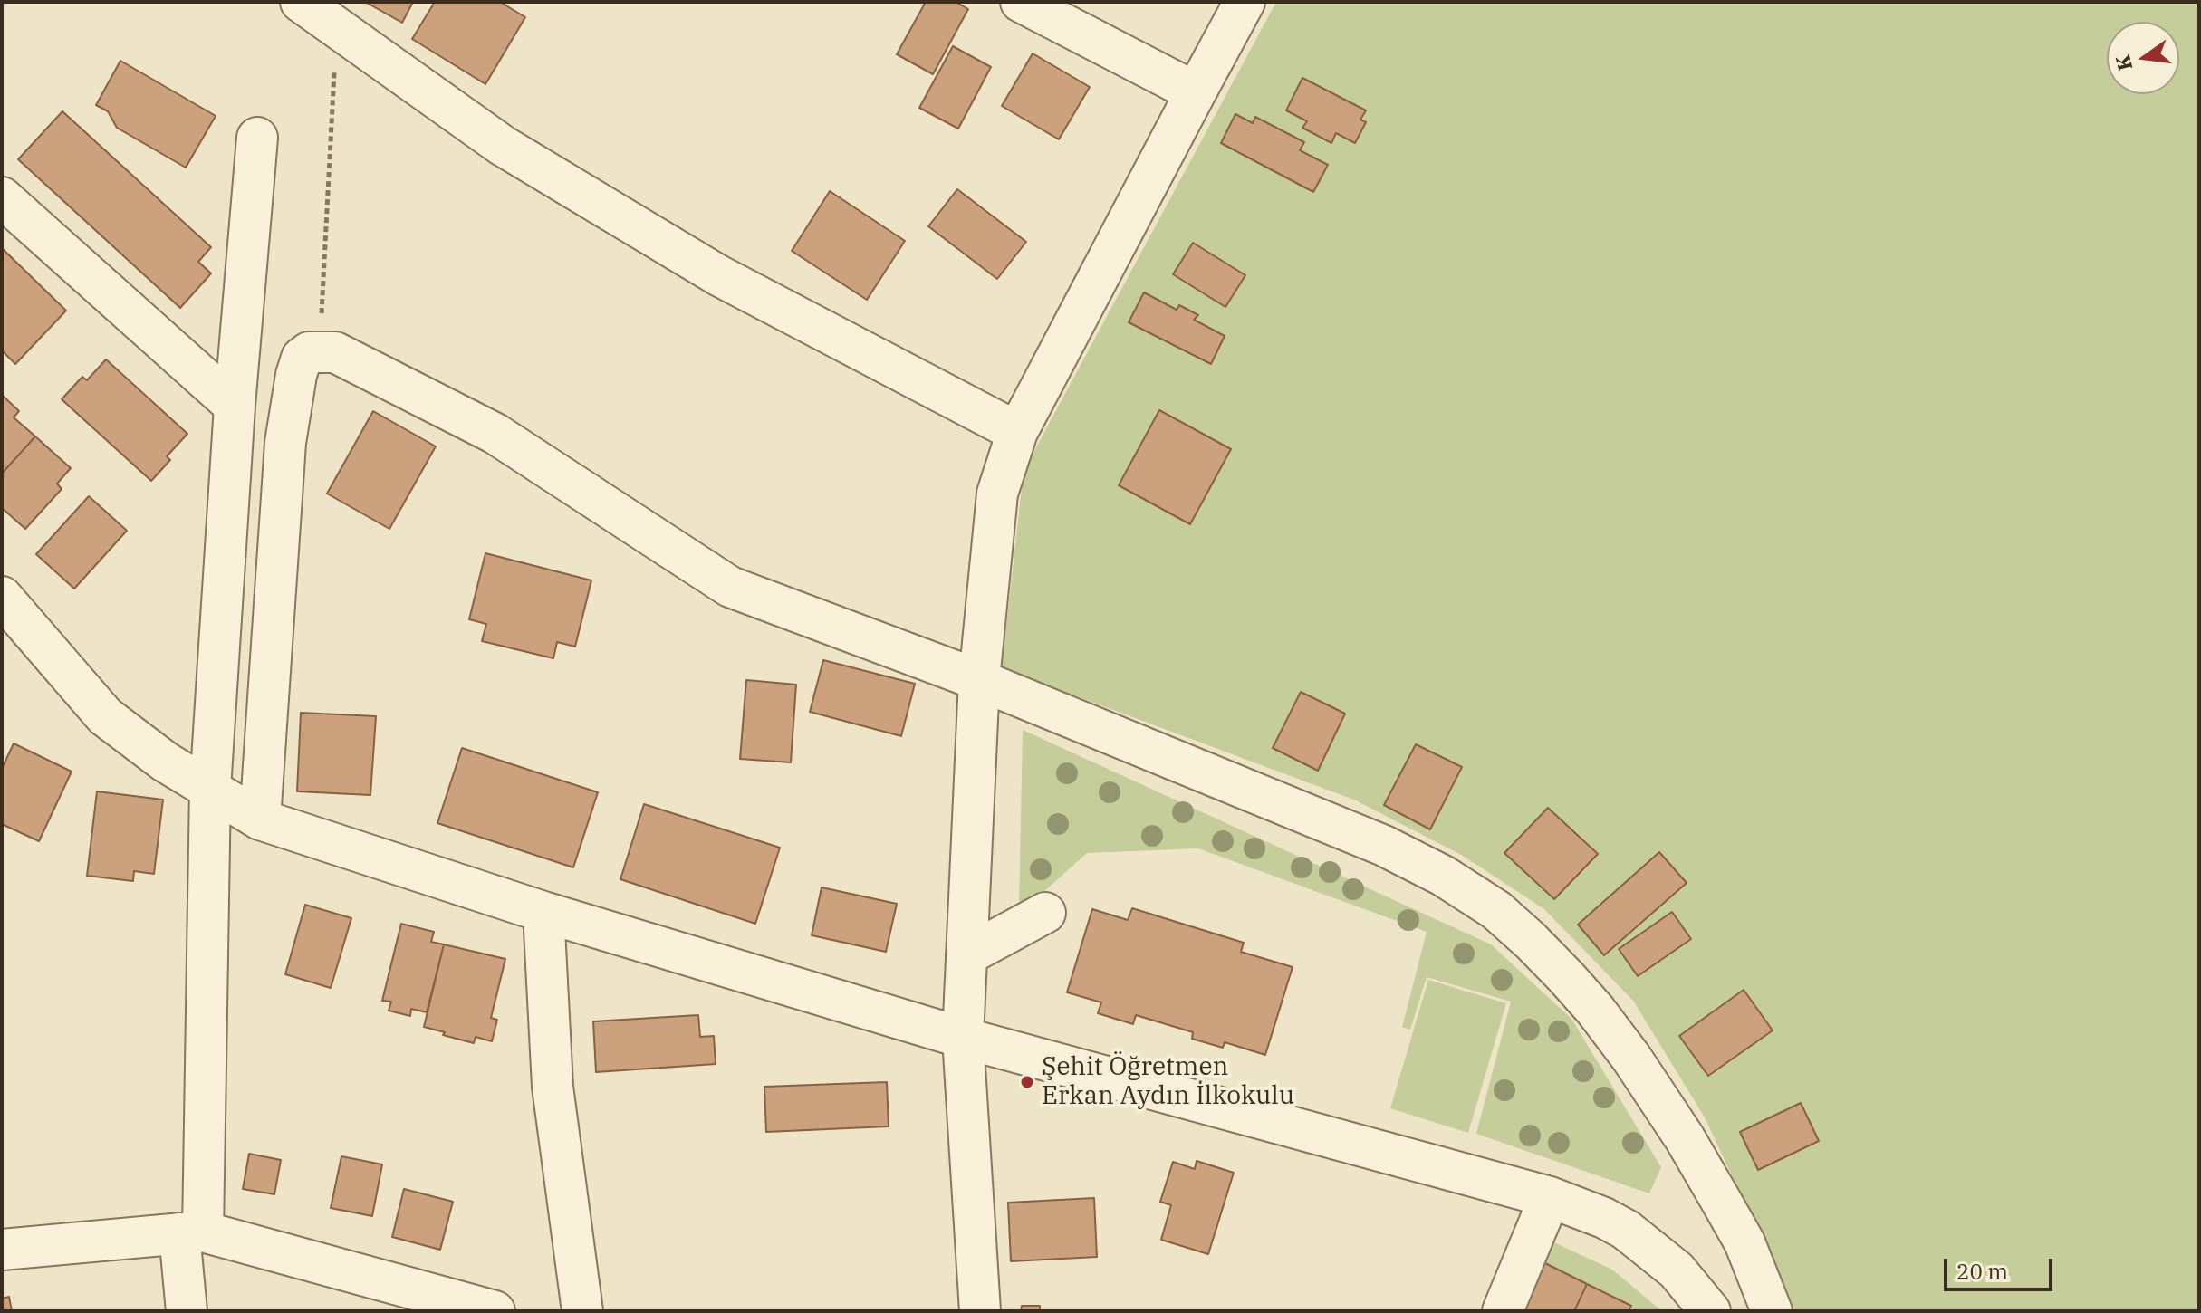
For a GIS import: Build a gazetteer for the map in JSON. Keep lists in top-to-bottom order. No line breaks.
{"places":["Şehit Öğretmen Erkan Aydın İlkokulu"],"scale_bar":"20 m","north":"left"}
